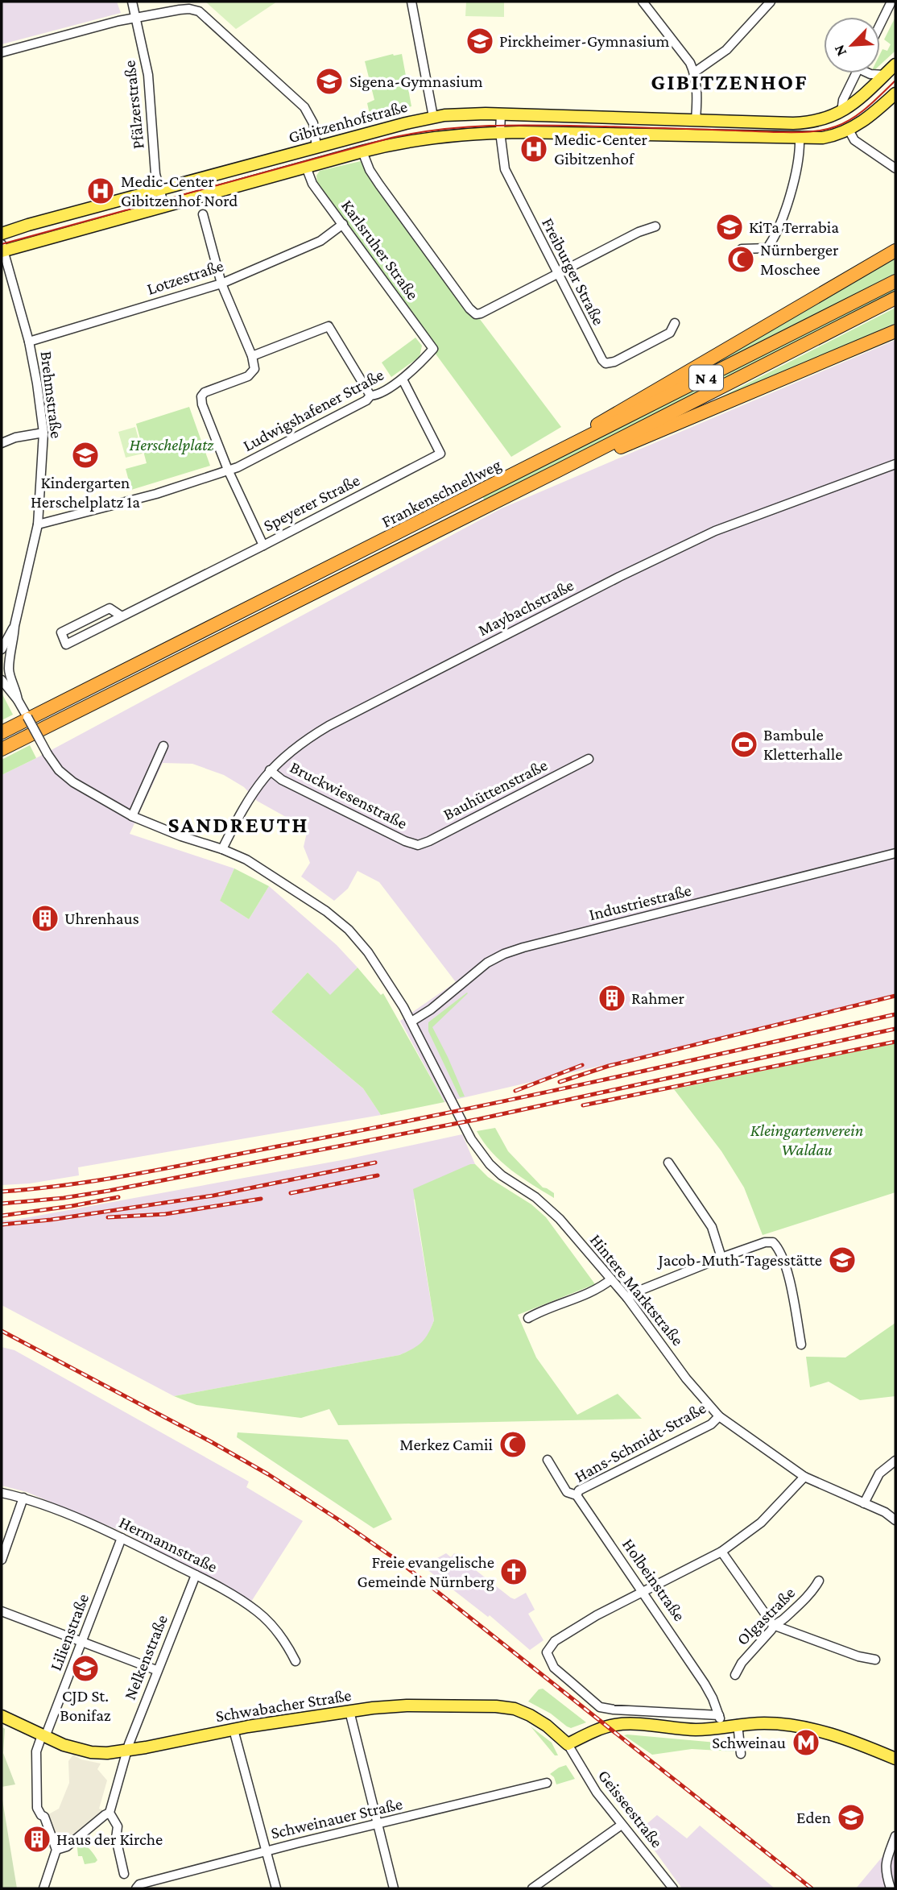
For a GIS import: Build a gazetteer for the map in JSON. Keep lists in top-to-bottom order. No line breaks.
{"streets":{"highway":["N 4","Frankenschnellweg"],"main road":["Gibitzenhofstraße","Schwabacher Straße"],"street":["Pfälzerstraße","Karlsruher Straße","Freiburger Straße","Lotzestraße","Brehmstraße","Ludwigshafener Straße","Speyerer Straße","Maybachstraße","Bauhüttenstraße","Bruckwiesenstraße","Industriestraße","Hintere Marktstraße","Hans-Schmidt-Straße","Hermannstraße","Holbeinstraße","Olgastraße","Lilienstraße","Nelkenstraße","Geisseestraße","Schweinauer Straße"]},"crossings":[["Pfälzerstraße","Gibitzenhofstraße"],["Gibitzenhofstraße","Karlsruher Straße"],["Gibitzenhofstraße","Freiburger Straße"],["Gibitzenhofstraße","Brehmstraße"],["Karlsruher Straße","Lotzestraße"],["Karlsruher Straße","Ludwigshafener Straße"],["Lotzestraße","Brehmstraße"],["Ludwigshafener Straße","Speyerer Straße"],["Maybachstraße","Bruckwiesenstraße"],["Maybachstraße","Hintere Marktstraße"],["Bauhüttenstraße","Bruckwiesenstraße"],["Industriestraße","Hintere Marktstraße"],["Hintere Marktstraße","Hans-Schmidt-Straße"],["Hans-Schmidt-Straße","Holbeinstraße"],["Hermannstraße","Lilienstraße"],["Hermannstraße","Nelkenstraße"],["Lilienstraße","Schwabacher Straße"],["Nelkenstraße","Schwabacher Straße"],["Schwabacher Straße","Geisseestraße"]],"districts":["GIBITZENHOF","SANDREUTH"],"parks":["Herschelplatz","Kleingartenverein Waldau"],"places":{"school or university":["Pirckheimer-Gymnasium","Sigena-Gymnasium","KiTa Terrabia","Kindergarten Herschelplatz 1a","Jacob-Muth-Tagesstätte","CJD St. Bonifaz","Eden"],"hospital":["Medic-Center Gibitzenhof","Medic-Center Gibitzenhof Nord"],"mosque":["Nürnberger Moschee","Merkez Camii"],"sports":["Bambule Kletterhalle"],"building":["Uhrenhaus","Rahmer","Haus der Kirche"],"church":["Freie evangelische Gemeinde Nürnberg"],"metro station":["Schweinau"]},"north":"bottom left"}
